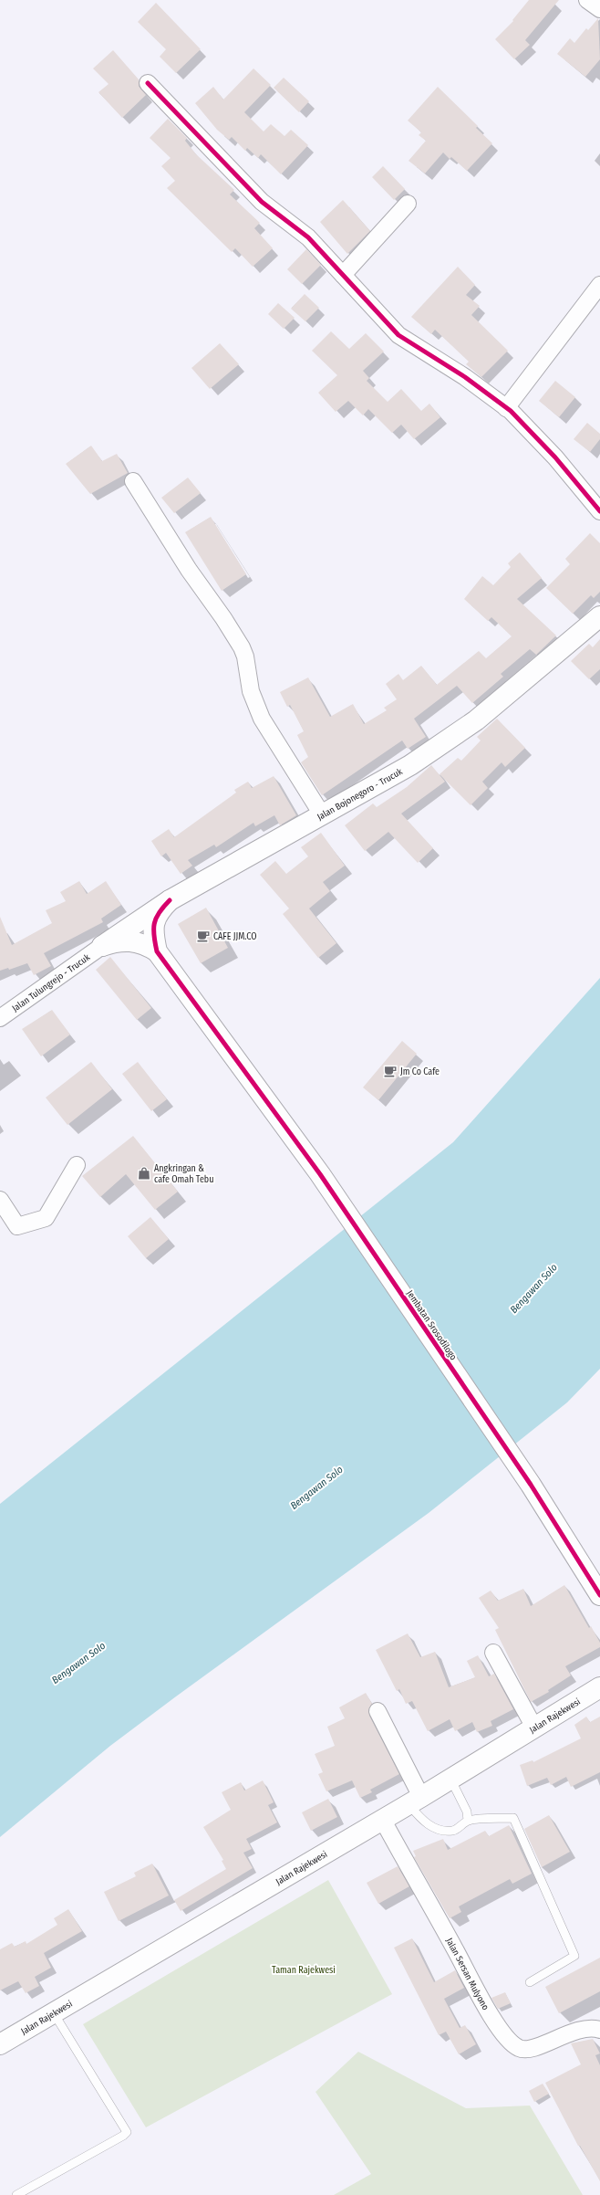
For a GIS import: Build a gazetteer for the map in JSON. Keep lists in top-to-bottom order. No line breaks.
{"streets":{"main road":["Jalan Bojonegoro - Trucuk","Jembatan Srosodilogo","Jalan Rajekwesi"],"street":["Jalan Tulungrejo - Trucuk","Jalan Sersan Mulyono"]},"crossings":[["Jalan Bojonegoro - Trucuk","Jalan Tulungrejo - Trucuk"],["Jalan Rajekwesi","Jalan Sersan Mulyono"]],"water":["Bengawan Solo"],"parks":["Taman Rajekwesi"],"places":{"cafe":["CAFE JJM.CO","Jm Co Cafe"],"shop":["Angkringan & cafe Omah Tebu"]}}
